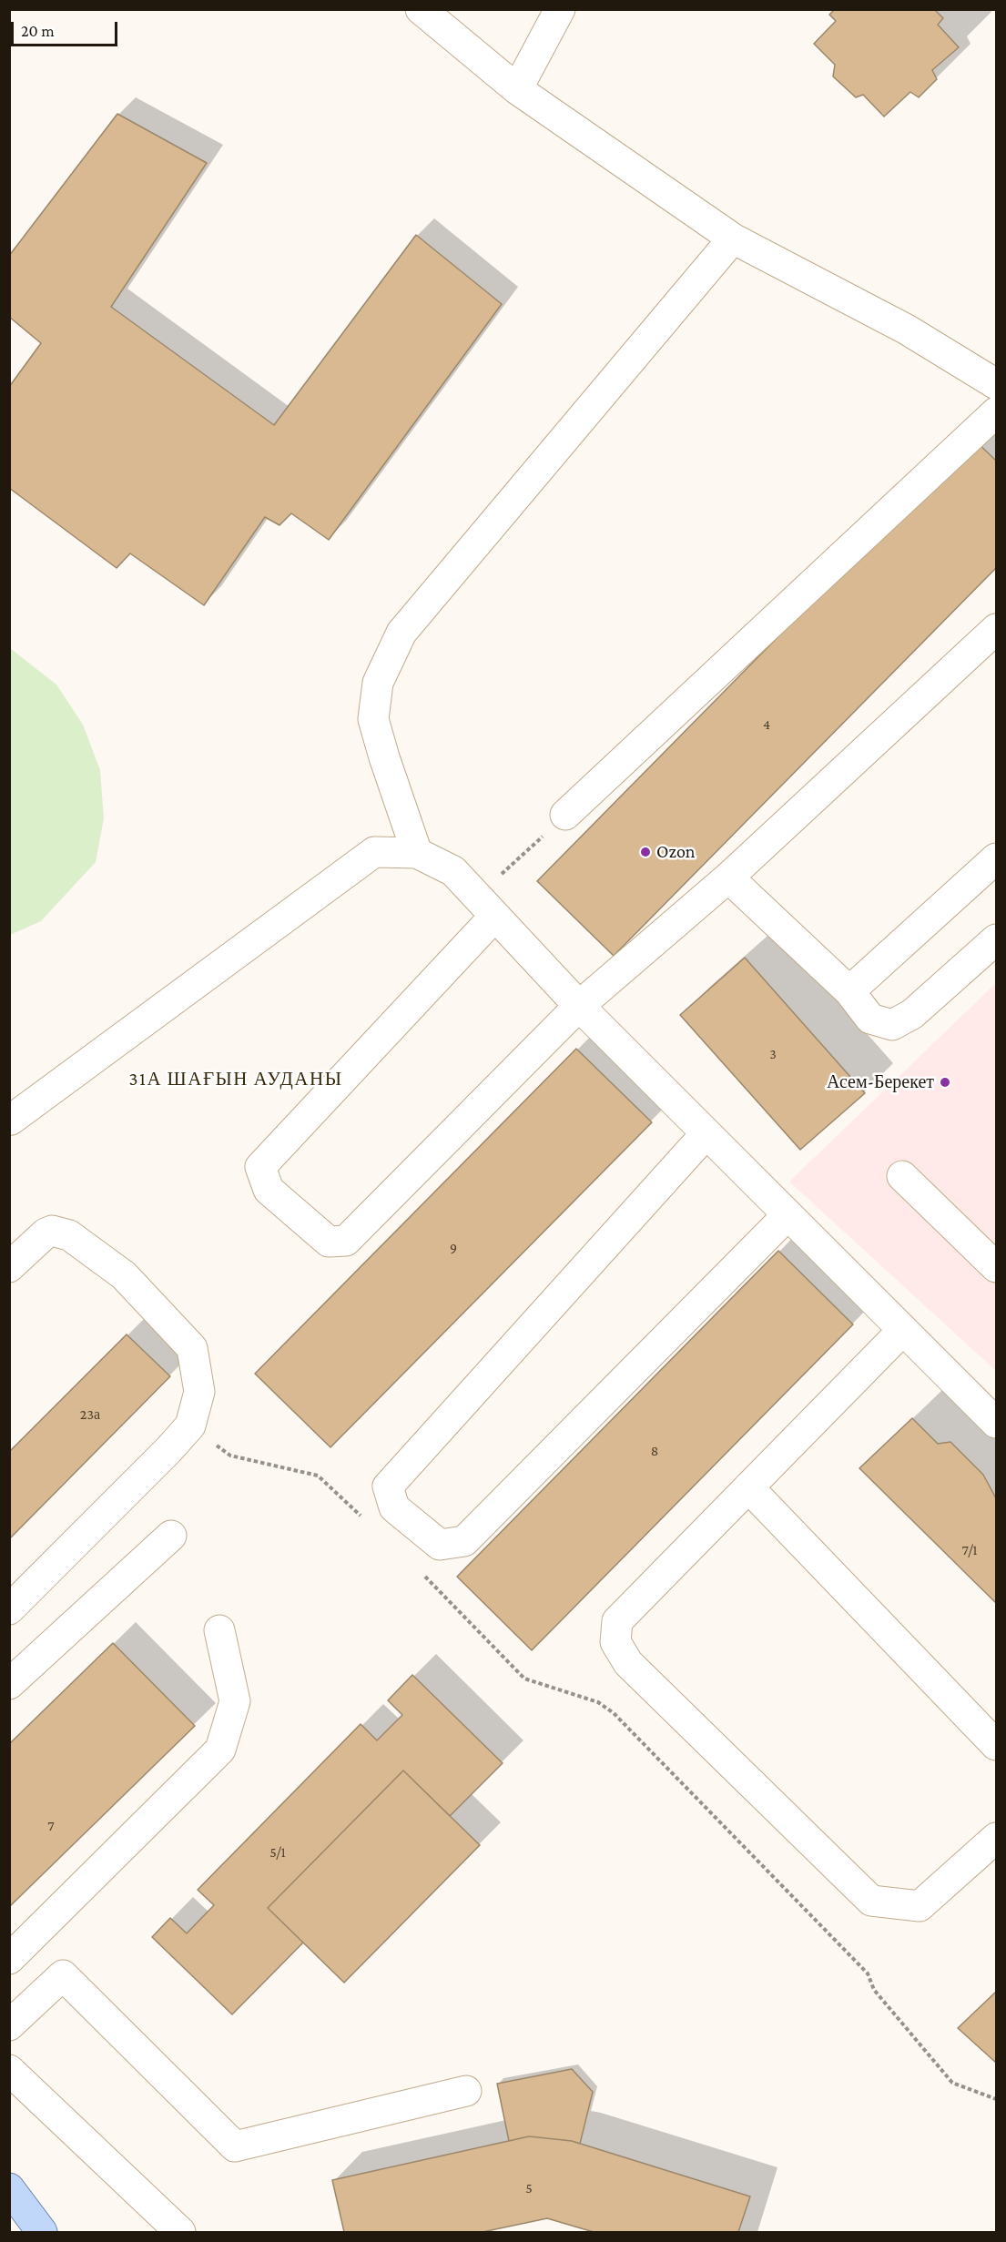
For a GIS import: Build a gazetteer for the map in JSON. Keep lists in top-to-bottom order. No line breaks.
{"districts":["31А ШАҒЫН АУДАНЫ"],"places":["Ozon","Асем-Берекет"],"house_numbers":["4","3","9","23а","8","7/1","7","5/1","5"],"scale_bar":"20 m"}
